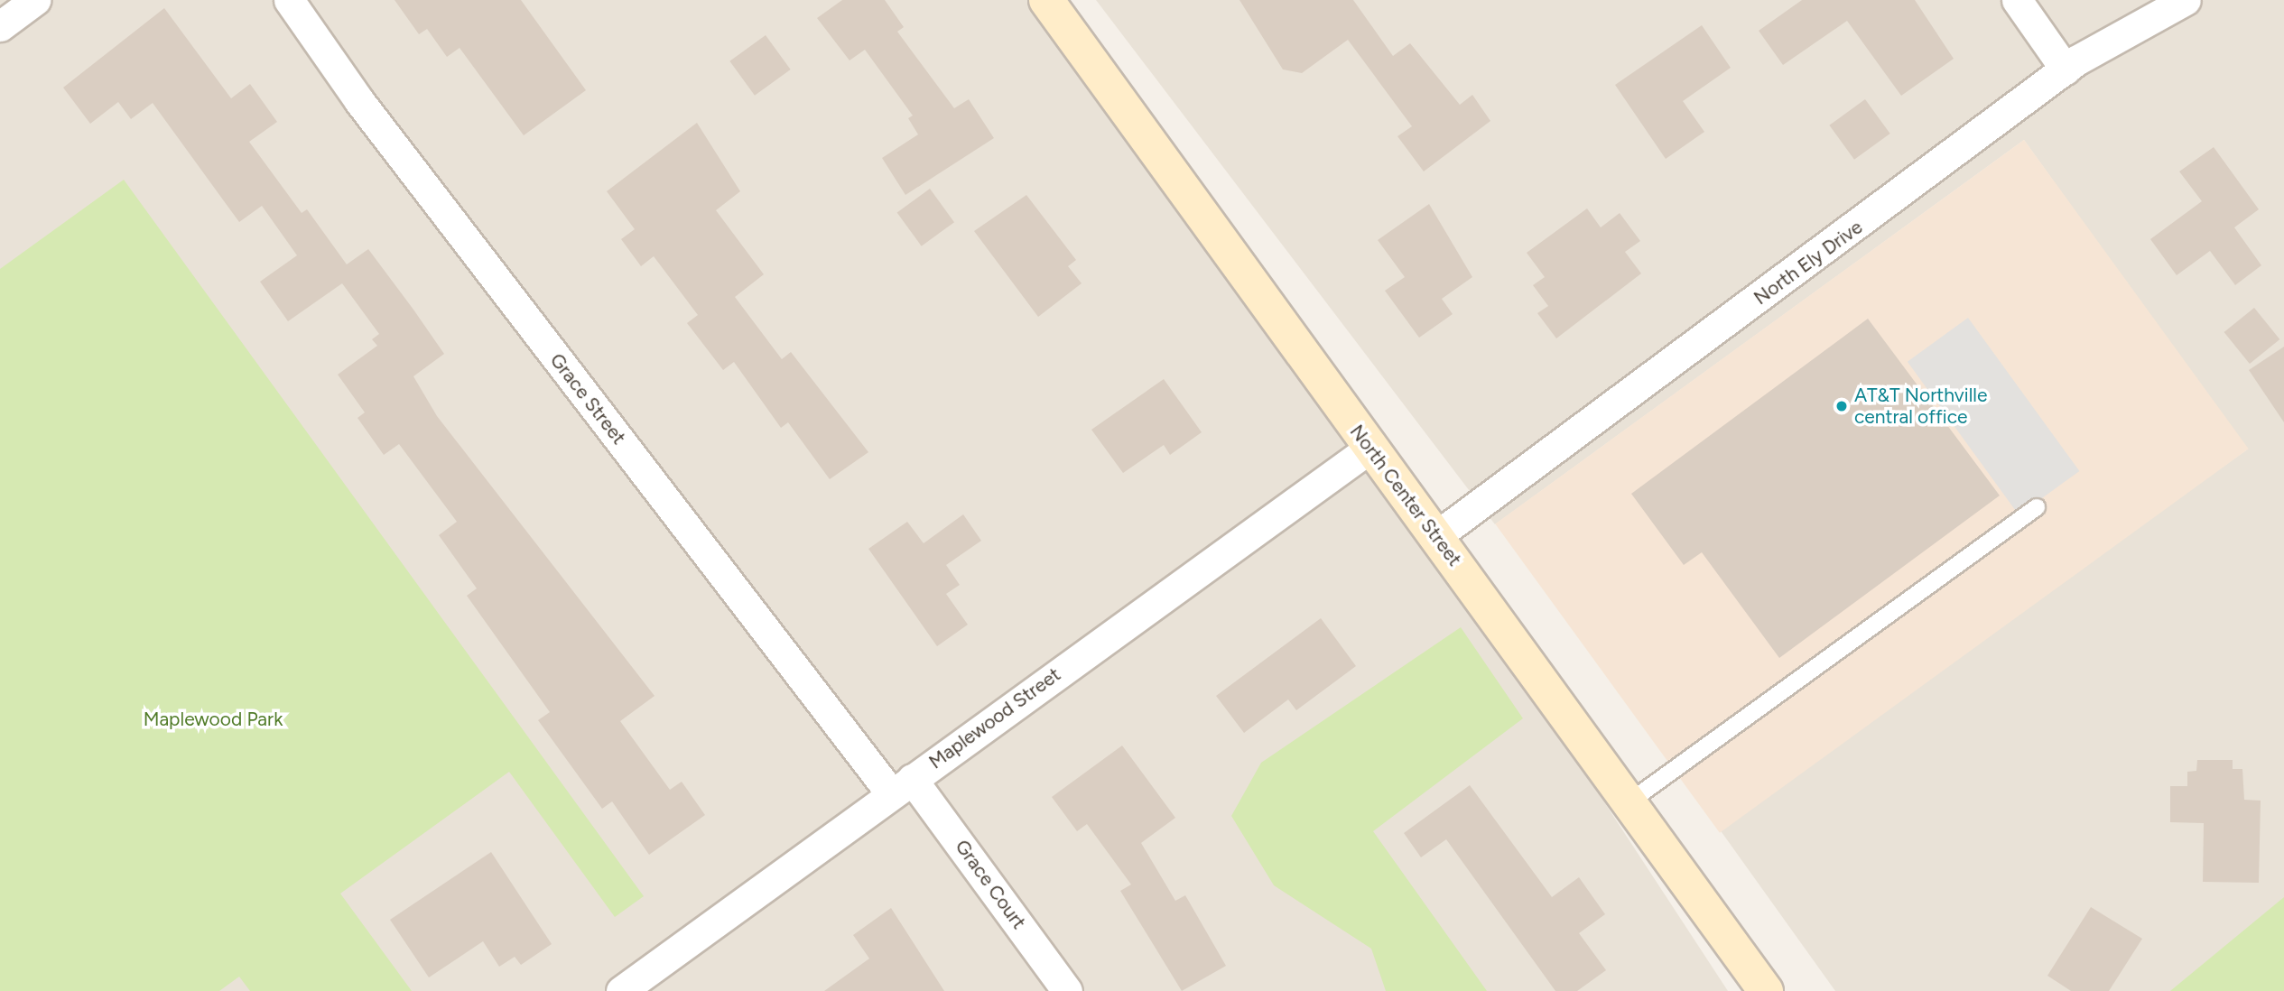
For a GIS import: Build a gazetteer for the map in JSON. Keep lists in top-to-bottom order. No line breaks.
{"streets":{"street":["North Ely Drive","Grace Street","North Center Street","Maplewood Street","Grace Court"]},"crossings":[["North Ely Drive","North Center Street"],["Grace Street","Maplewood Street"],["Grace Street","Grace Court"],["North Center Street","Maplewood Street"],["Maplewood Street","Grace Court"]],"parks":["Maplewood Park"],"places":["AT&T Northville central office"]}
